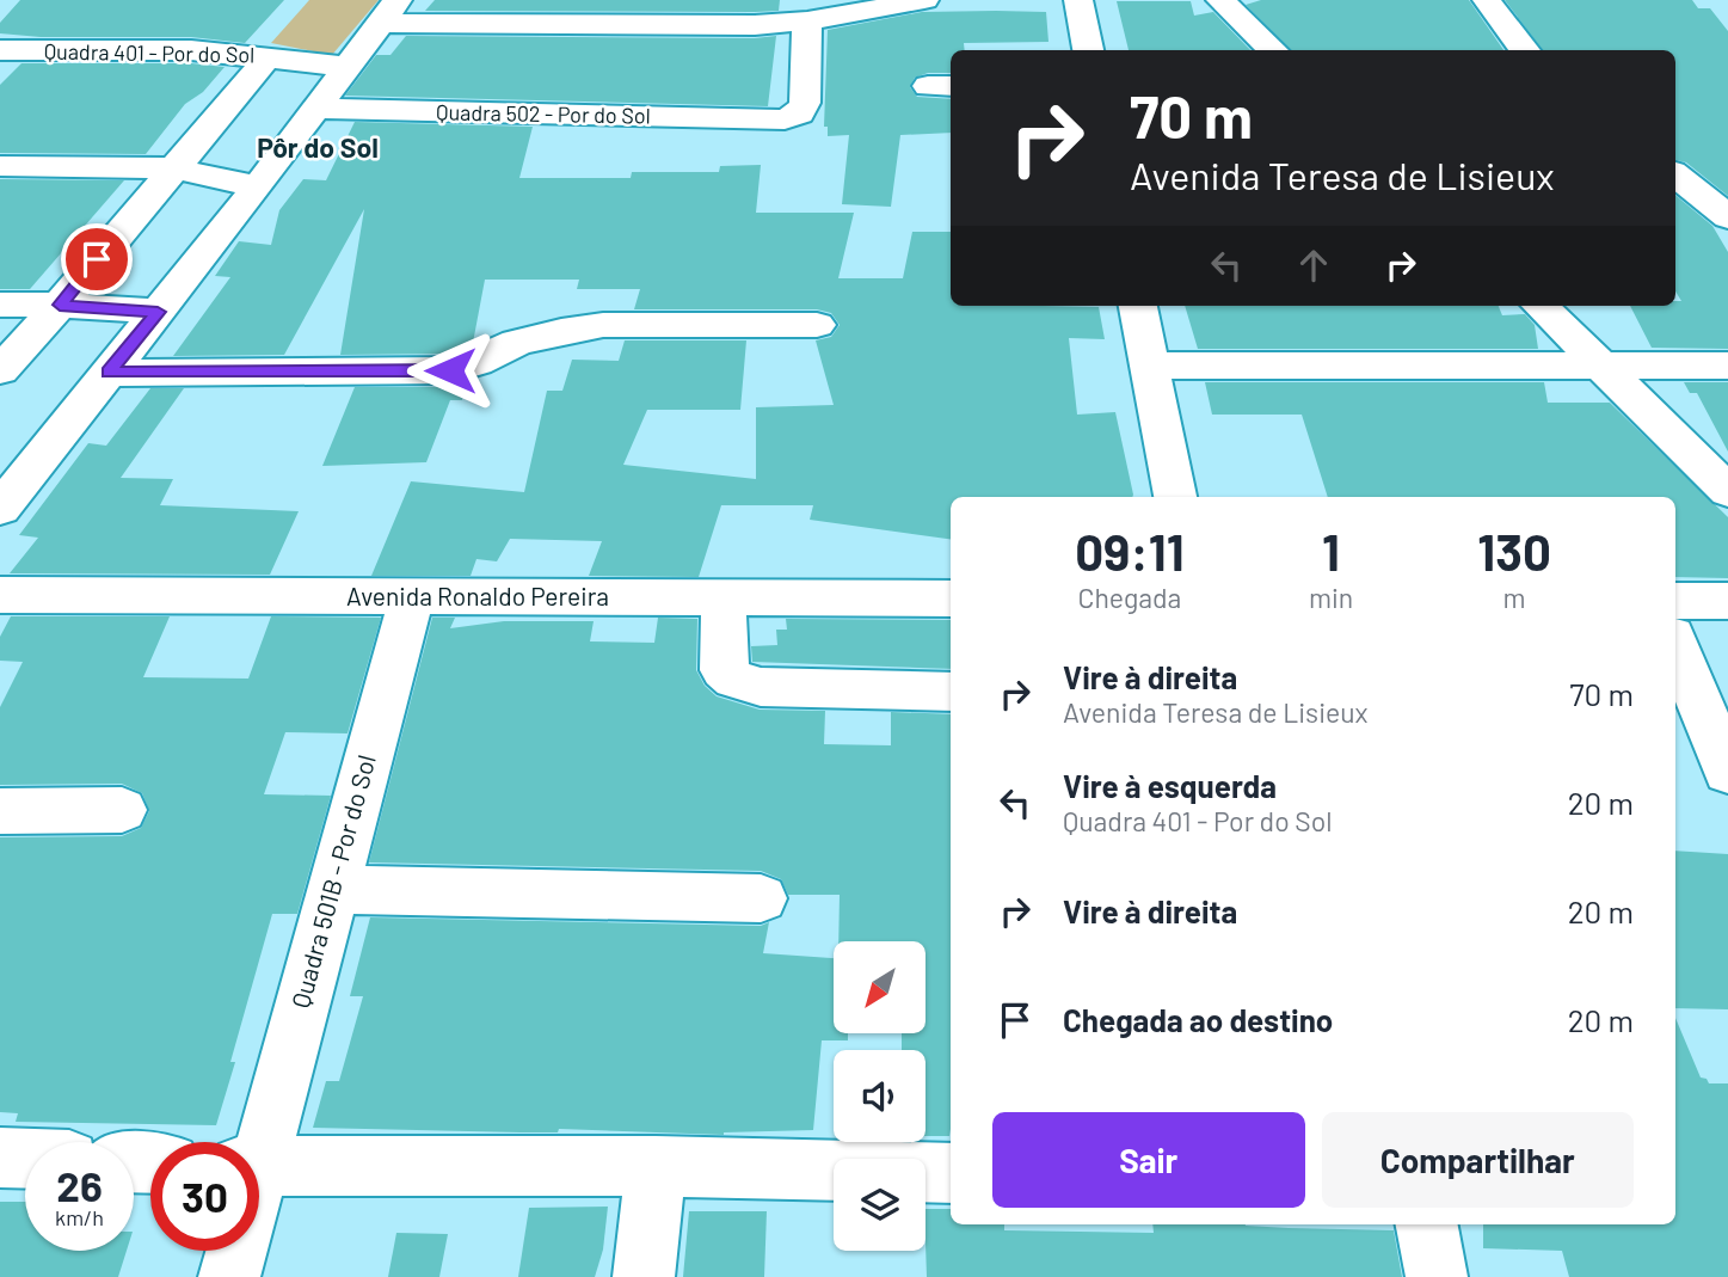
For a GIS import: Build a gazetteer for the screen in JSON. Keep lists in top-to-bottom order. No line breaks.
{"streets":{"street":["Quadra 401 - Por do Sol","Quadra 502 - Por do Sol","Avenida Ronaldo Pereira","Quadra 501B - Por do Sol"]},"crossings":[["Avenida Ronaldo Pereira","Quadra 501B - Por do Sol"]],"districts":["Pôr do Sol"],"north":"bottom left","page":{"turn":["70 m","Avenida Teresa de Lisieux"],"eta":["09:11","Chegada","1","min","130","m"],"list":[{"name":"Vire à direita","note":"Avenida Teresa de Lisieux","value":"70 m"},{"name":"Vire à esquerda","note":"Quadra 401 - Por do Sol","value":"20 m"},{"name":"Vire à direita","value":"20 m"},{"name":"Chegada ao destino","value":"20 m"}],"buttons":["Sair","Compartilhar"],"speed":"26 km/h","limit":"30"}}
